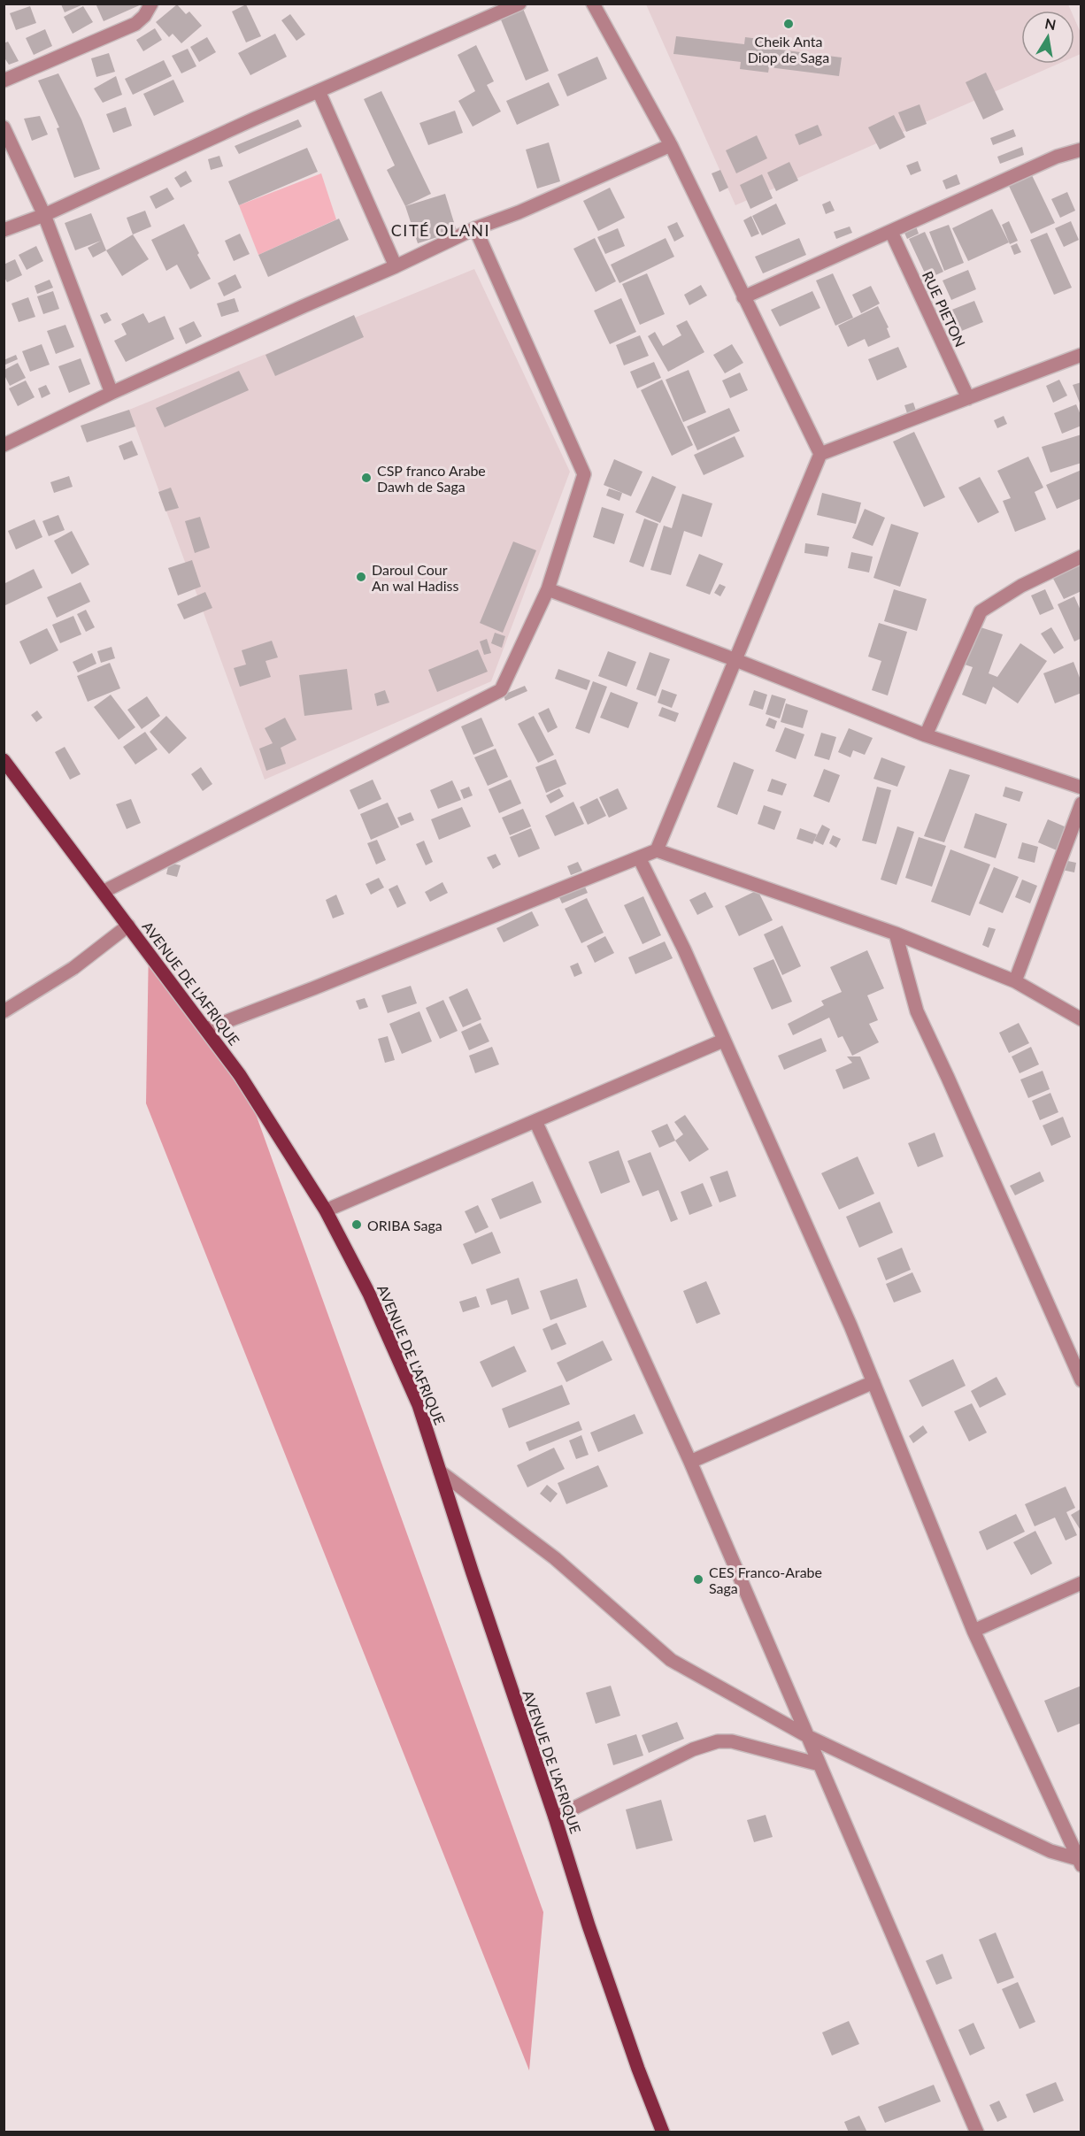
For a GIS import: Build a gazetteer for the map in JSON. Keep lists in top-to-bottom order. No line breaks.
{"streets":{"main road":["AVENUE DE L'AFRIQUE"],"street":["RUE PIETON"]},"districts":["CITÉ OLANI"],"places":["Cheik Anta Diop de Saga","CSP franco Arabe Dawh de Saga","Daroul Cour An wal Hadiss","ORIBA Saga","CES Franco-Arabe Saga"],"north":"top"}
